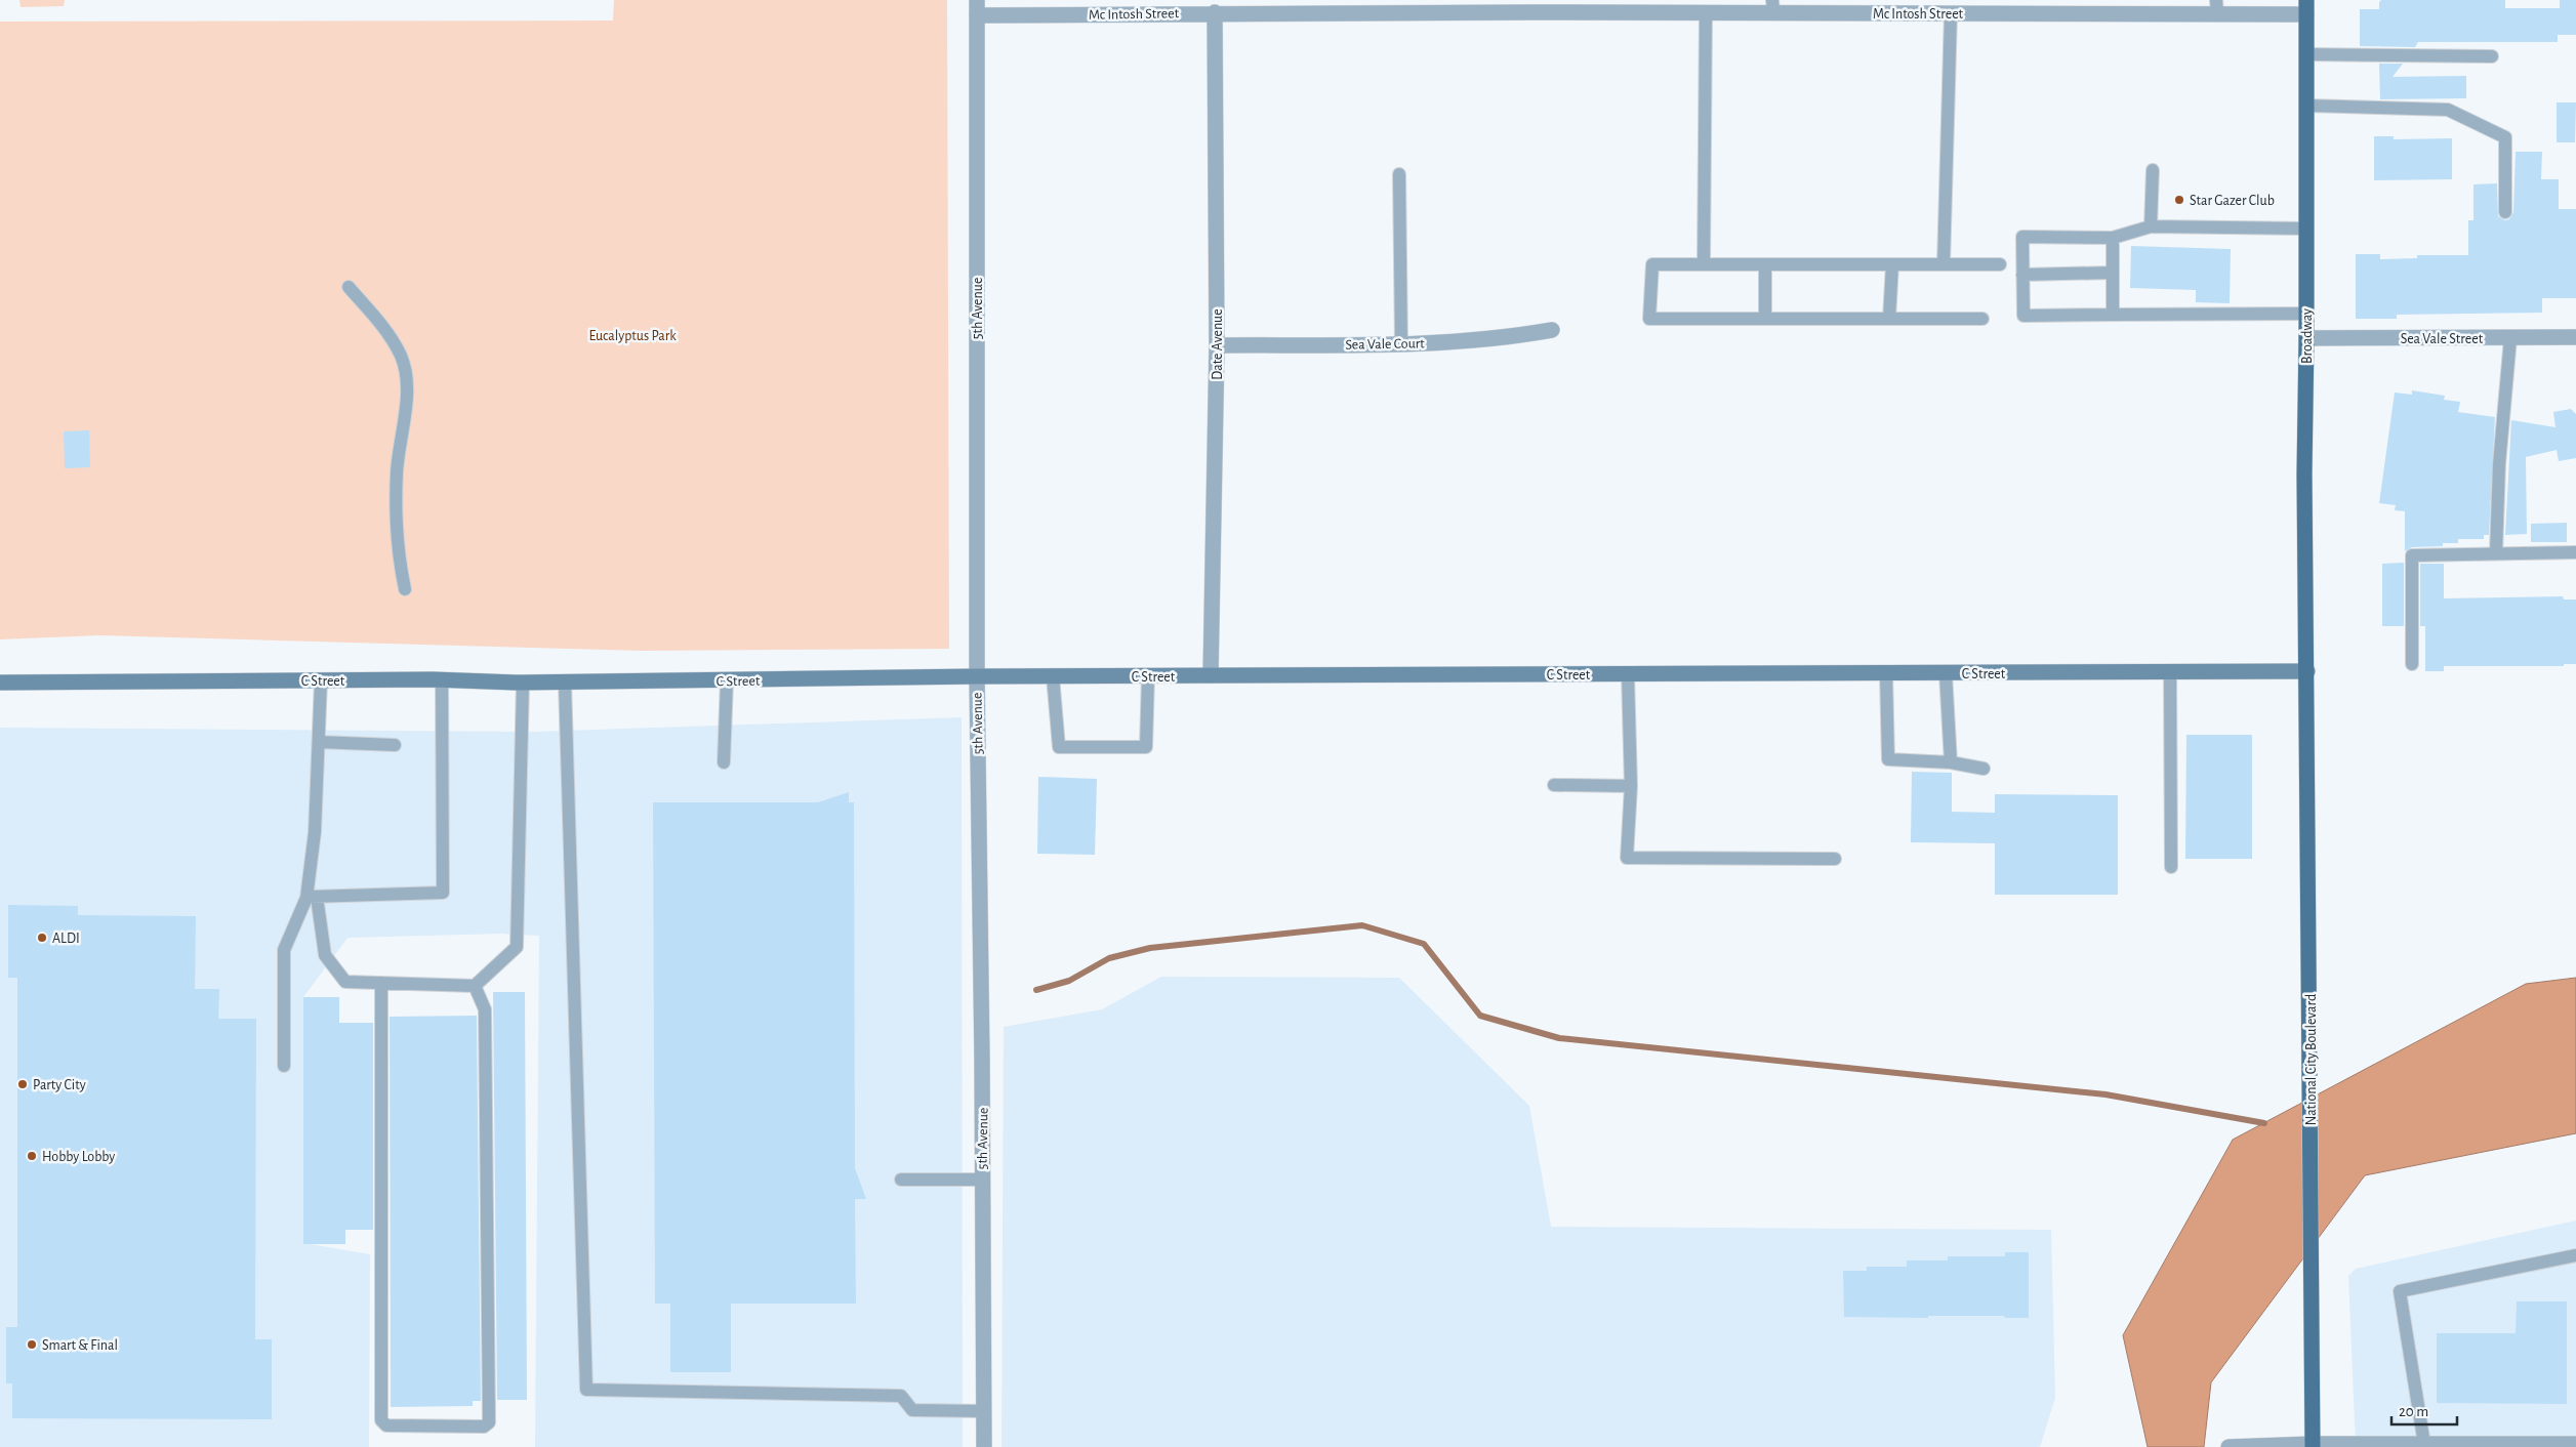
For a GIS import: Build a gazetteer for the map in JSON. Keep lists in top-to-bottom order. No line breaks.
{"streets":{"main road":["Broadway","C Street","National City Boulevard"],"street":["Mc Intosh Street","5th Avenue","Sea Vale Street","Sea Vale Court","Date Avenue"]},"crossings":[["Mc Intosh Street","5th Avenue"],["Mc Intosh Street","Broadway"],["Mc Intosh Street","Date Avenue"],["5th Avenue","C Street"],["Broadway","Sea Vale Street"],["Broadway","C Street"],["Broadway","National City Boulevard"],["Sea Vale Court","Date Avenue"],["Date Avenue","C Street"],["C Street","National City Boulevard"]],"parks":["Eucalyptus Park"],"places":["Star Gazer Club","ALDI","Party City","Hobby Lobby","Smart & Final"],"scale_bar":"20 m"}
